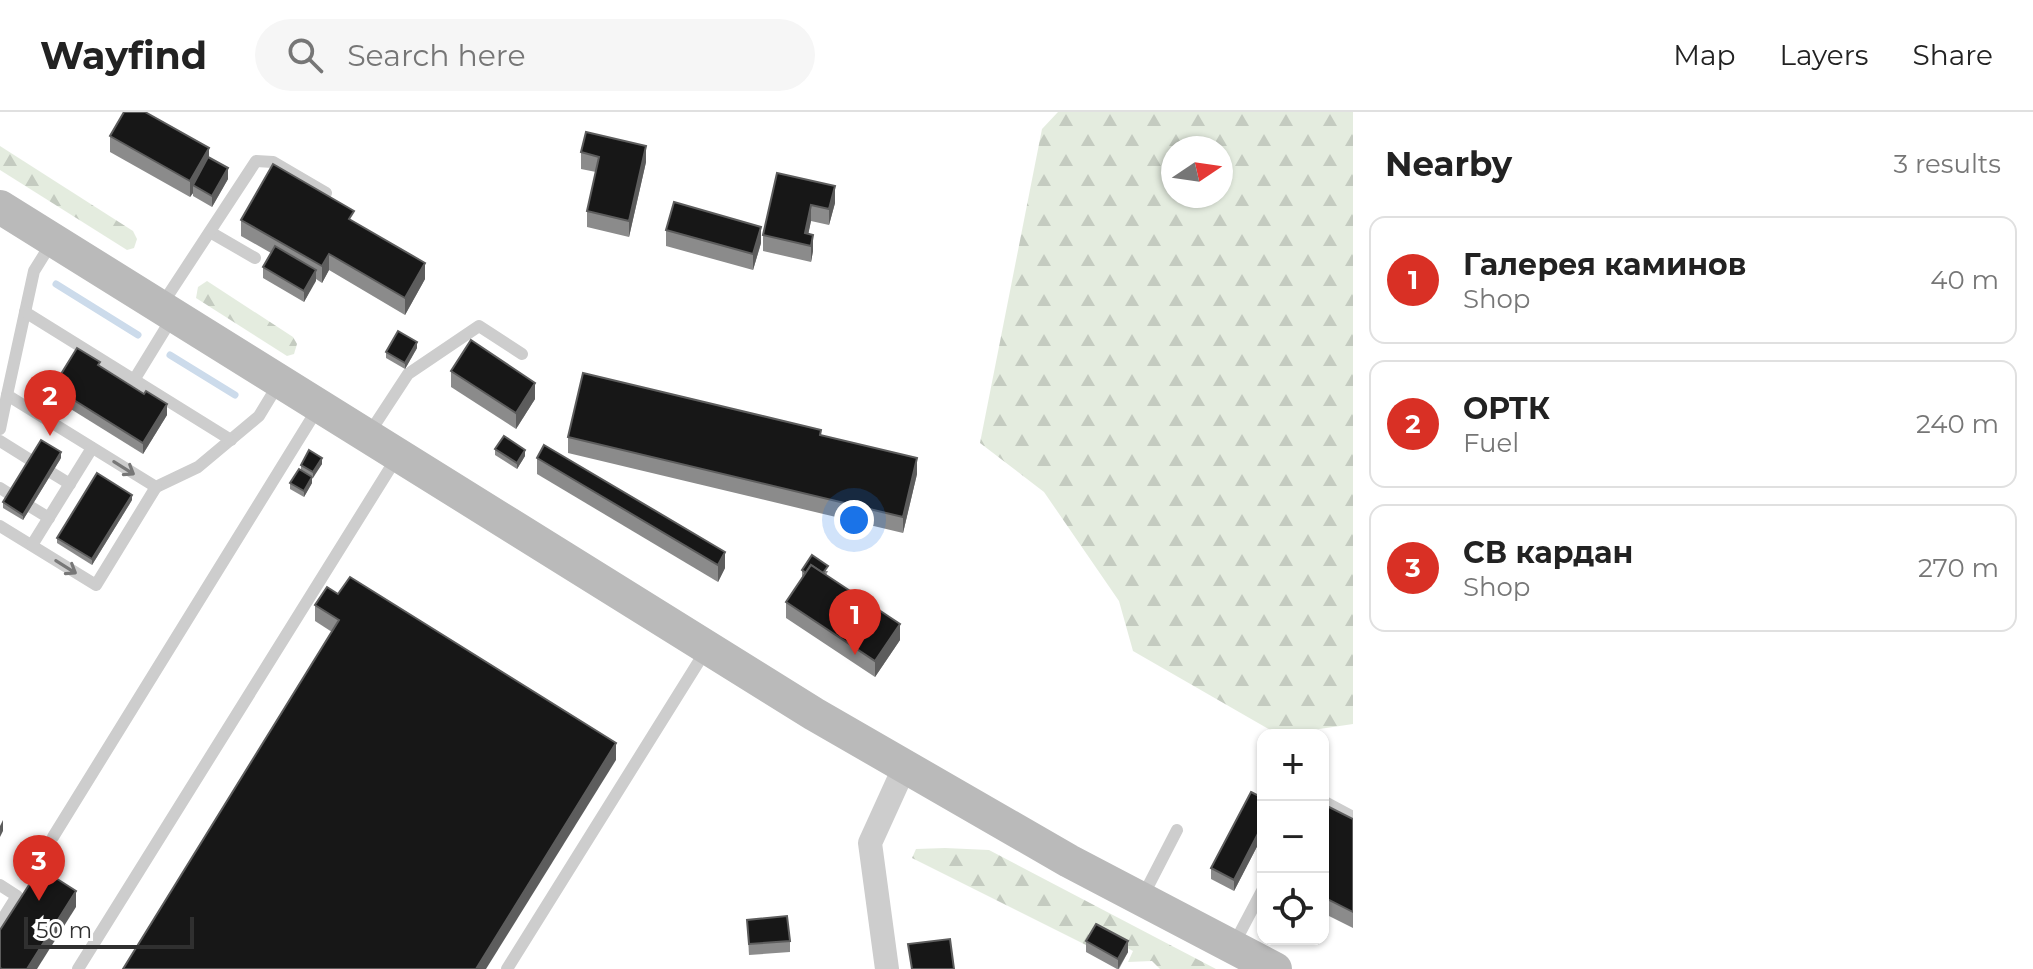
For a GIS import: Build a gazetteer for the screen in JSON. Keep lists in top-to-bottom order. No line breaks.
{"scale_bar":"50 m","north":"right","page":{"header":"Wayfind","search":"Search here","nav":["Map","Layers","Share"],"heading":["Nearby","3 results"],"list":[{"mark":"1","name":"Галерея каминов","note":"Shop","value":"40 m"},{"mark":"2","name":"ОРТК","note":"Fuel","value":"240 m"},{"mark":"3","name":"СВ кардан","note":"Shop","value":"270 m"}],"pins":["2","1","3"],"map_buttons":["+","−"],"scale":"50 m"}}
